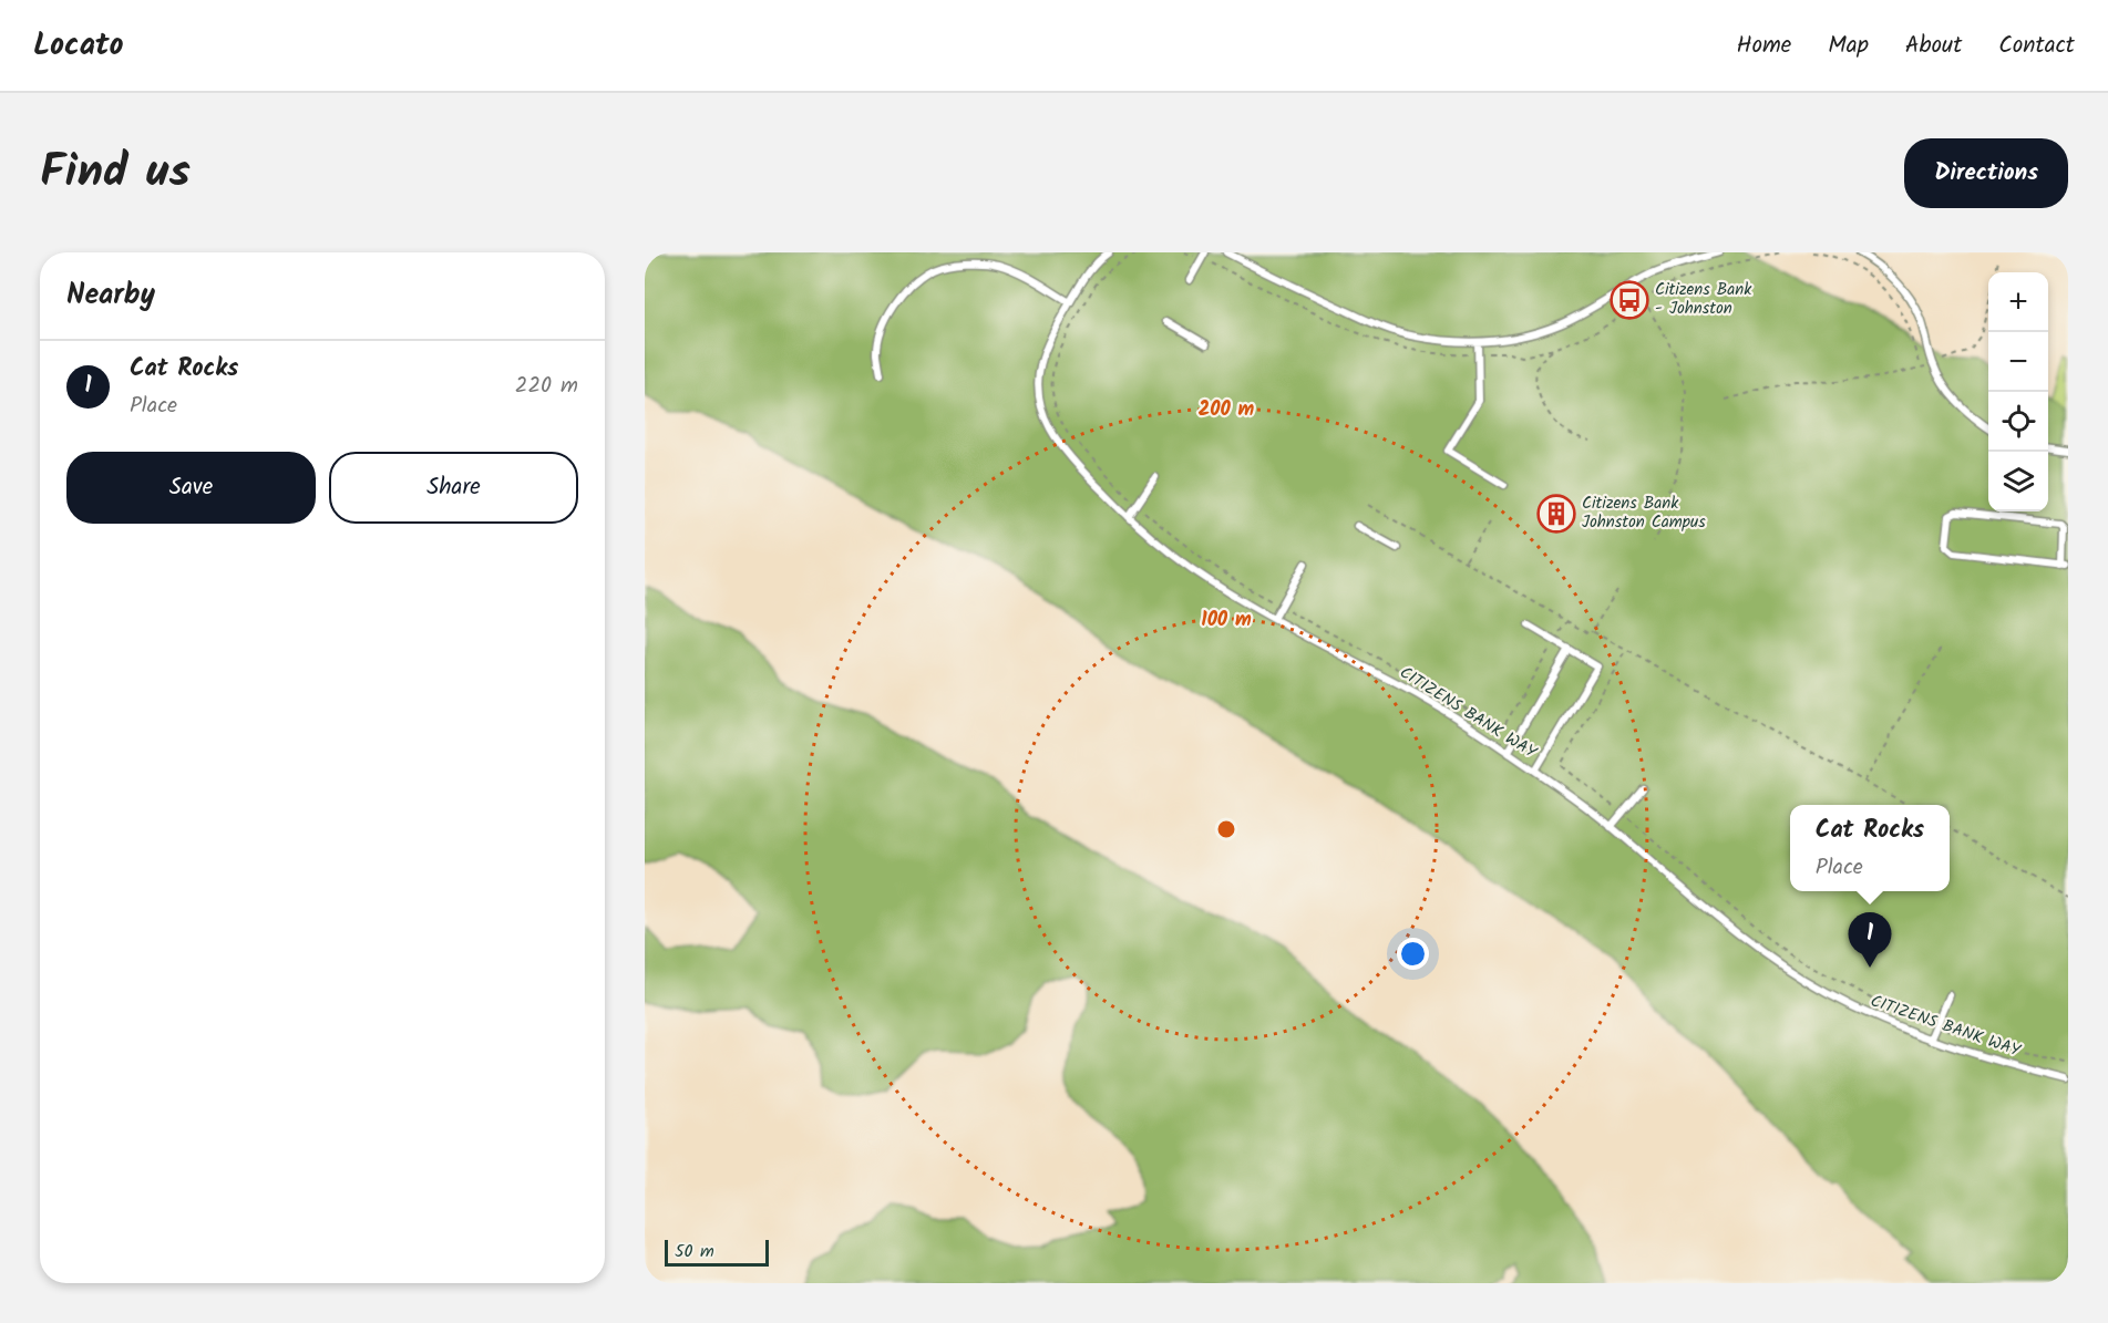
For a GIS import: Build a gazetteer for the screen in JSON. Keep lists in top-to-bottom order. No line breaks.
{"streets":{"lane":["CITIZENS BANK WAY"]},"places":{"bus stop":["Citizens Bank - Johnston"],"building":["Citizens Bank Johnston Campus"]},"scale_bar":"50 m","page":{"header":"Locato","nav":["Home","Map","About","Contact"],"title":"Find us","buttons":["Directions",["Save","Share"]],"heading":"Nearby","map_buttons":["+","−"],"list":[{"mark":"1","name":"Cat Rocks","note":"Place","value":"220 m"}],"popup":["Cat Rocks","Place"],"pins":"1","scale":"50 m"},"rings":["200 m","100 m"]}
